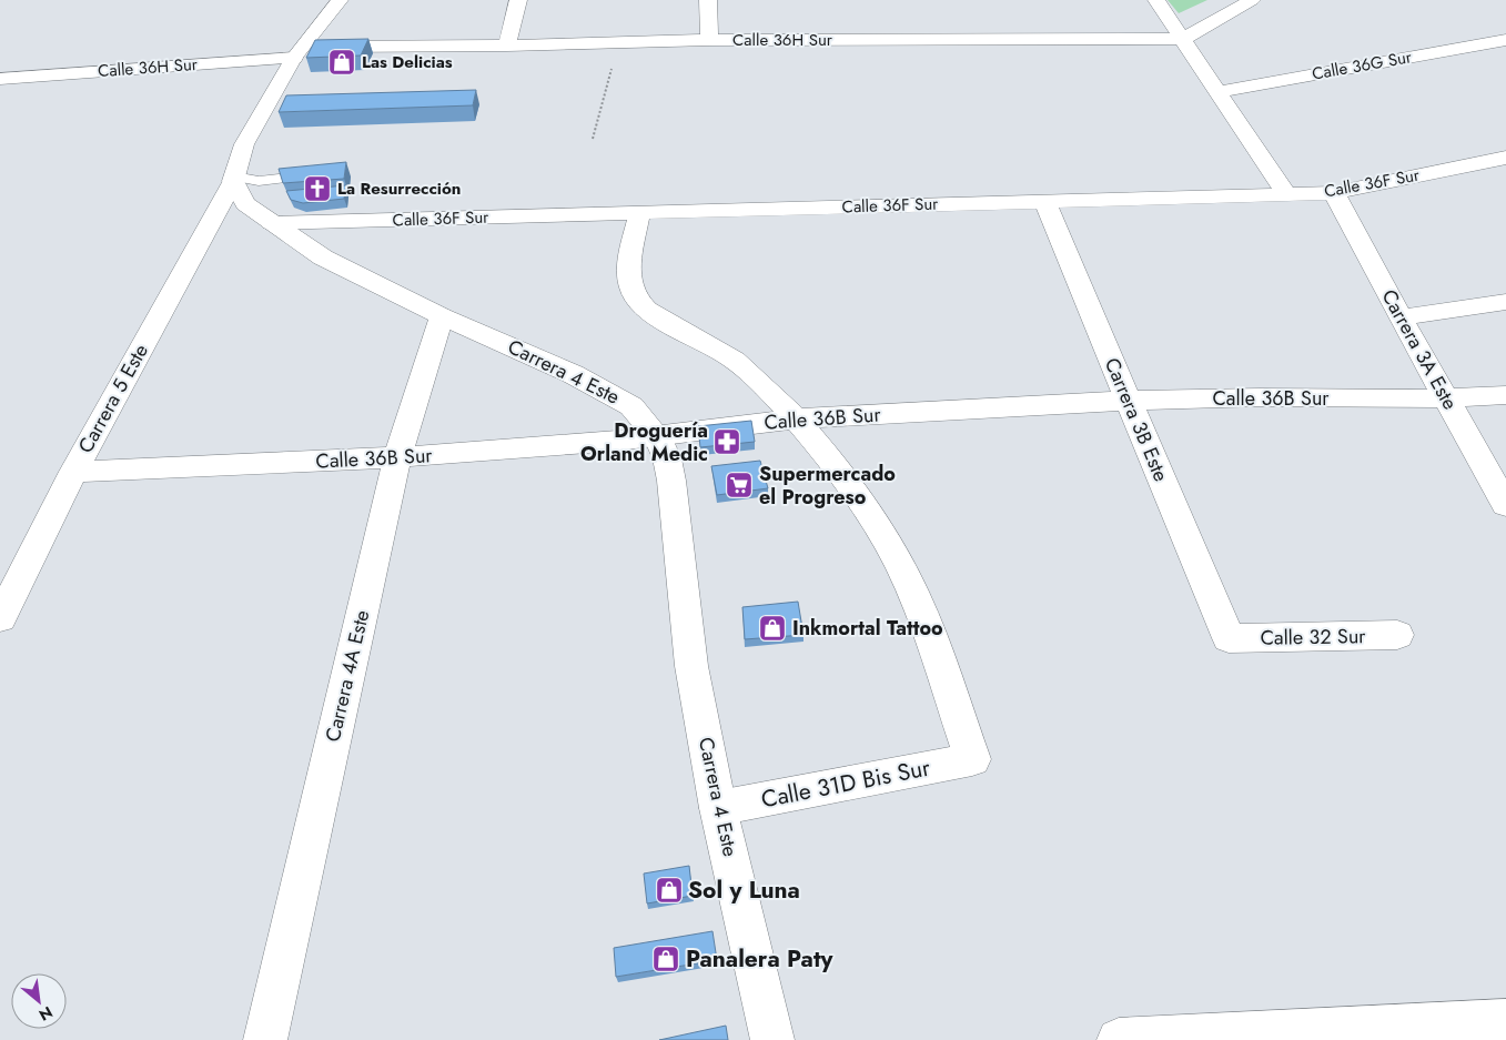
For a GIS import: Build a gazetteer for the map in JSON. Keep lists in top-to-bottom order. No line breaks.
{"streets":{"street":["Calle 36H Sur","Calle 36G Sur","Calle 36F Sur","Carrera 3A Este","Carrera 4 Este","Carrera 5 Este","Calle 36B Sur","Carrera 3B Este","Calle 32 Sur","Carrera 4A Este","Calle 31D Bis Sur"]},"crossings":[["Calle 36F Sur","Carrera 3A Este"],["Calle 36F Sur","Carrera 4 Este"],["Calle 36F Sur","Carrera 3B Este"],["Carrera 3A Este","Calle 36B Sur"],["Carrera 4 Este","Carrera 5 Este"],["Carrera 4 Este","Calle 36B Sur"],["Carrera 4 Este","Carrera 4A Este"],["Carrera 4 Este","Calle 31D Bis Sur"],["Carrera 5 Este","Calle 36B Sur"],["Calle 36B Sur","Carrera 3B Este"],["Calle 36B Sur","Carrera 4A Este"],["Calle 36B Sur","Calle 31D Bis Sur"],["Carrera 3B Este","Calle 32 Sur"]],"places":{"shop":["Las Delicias","Inkmortal Tattoo","Sol y Luna","Panalera Paty"],"church":["La Resurrección"],"pharmacy":["Droguería Orland Medic"],"supermarket":["Supermercado el Progreso"]},"north":"bottom right"}
